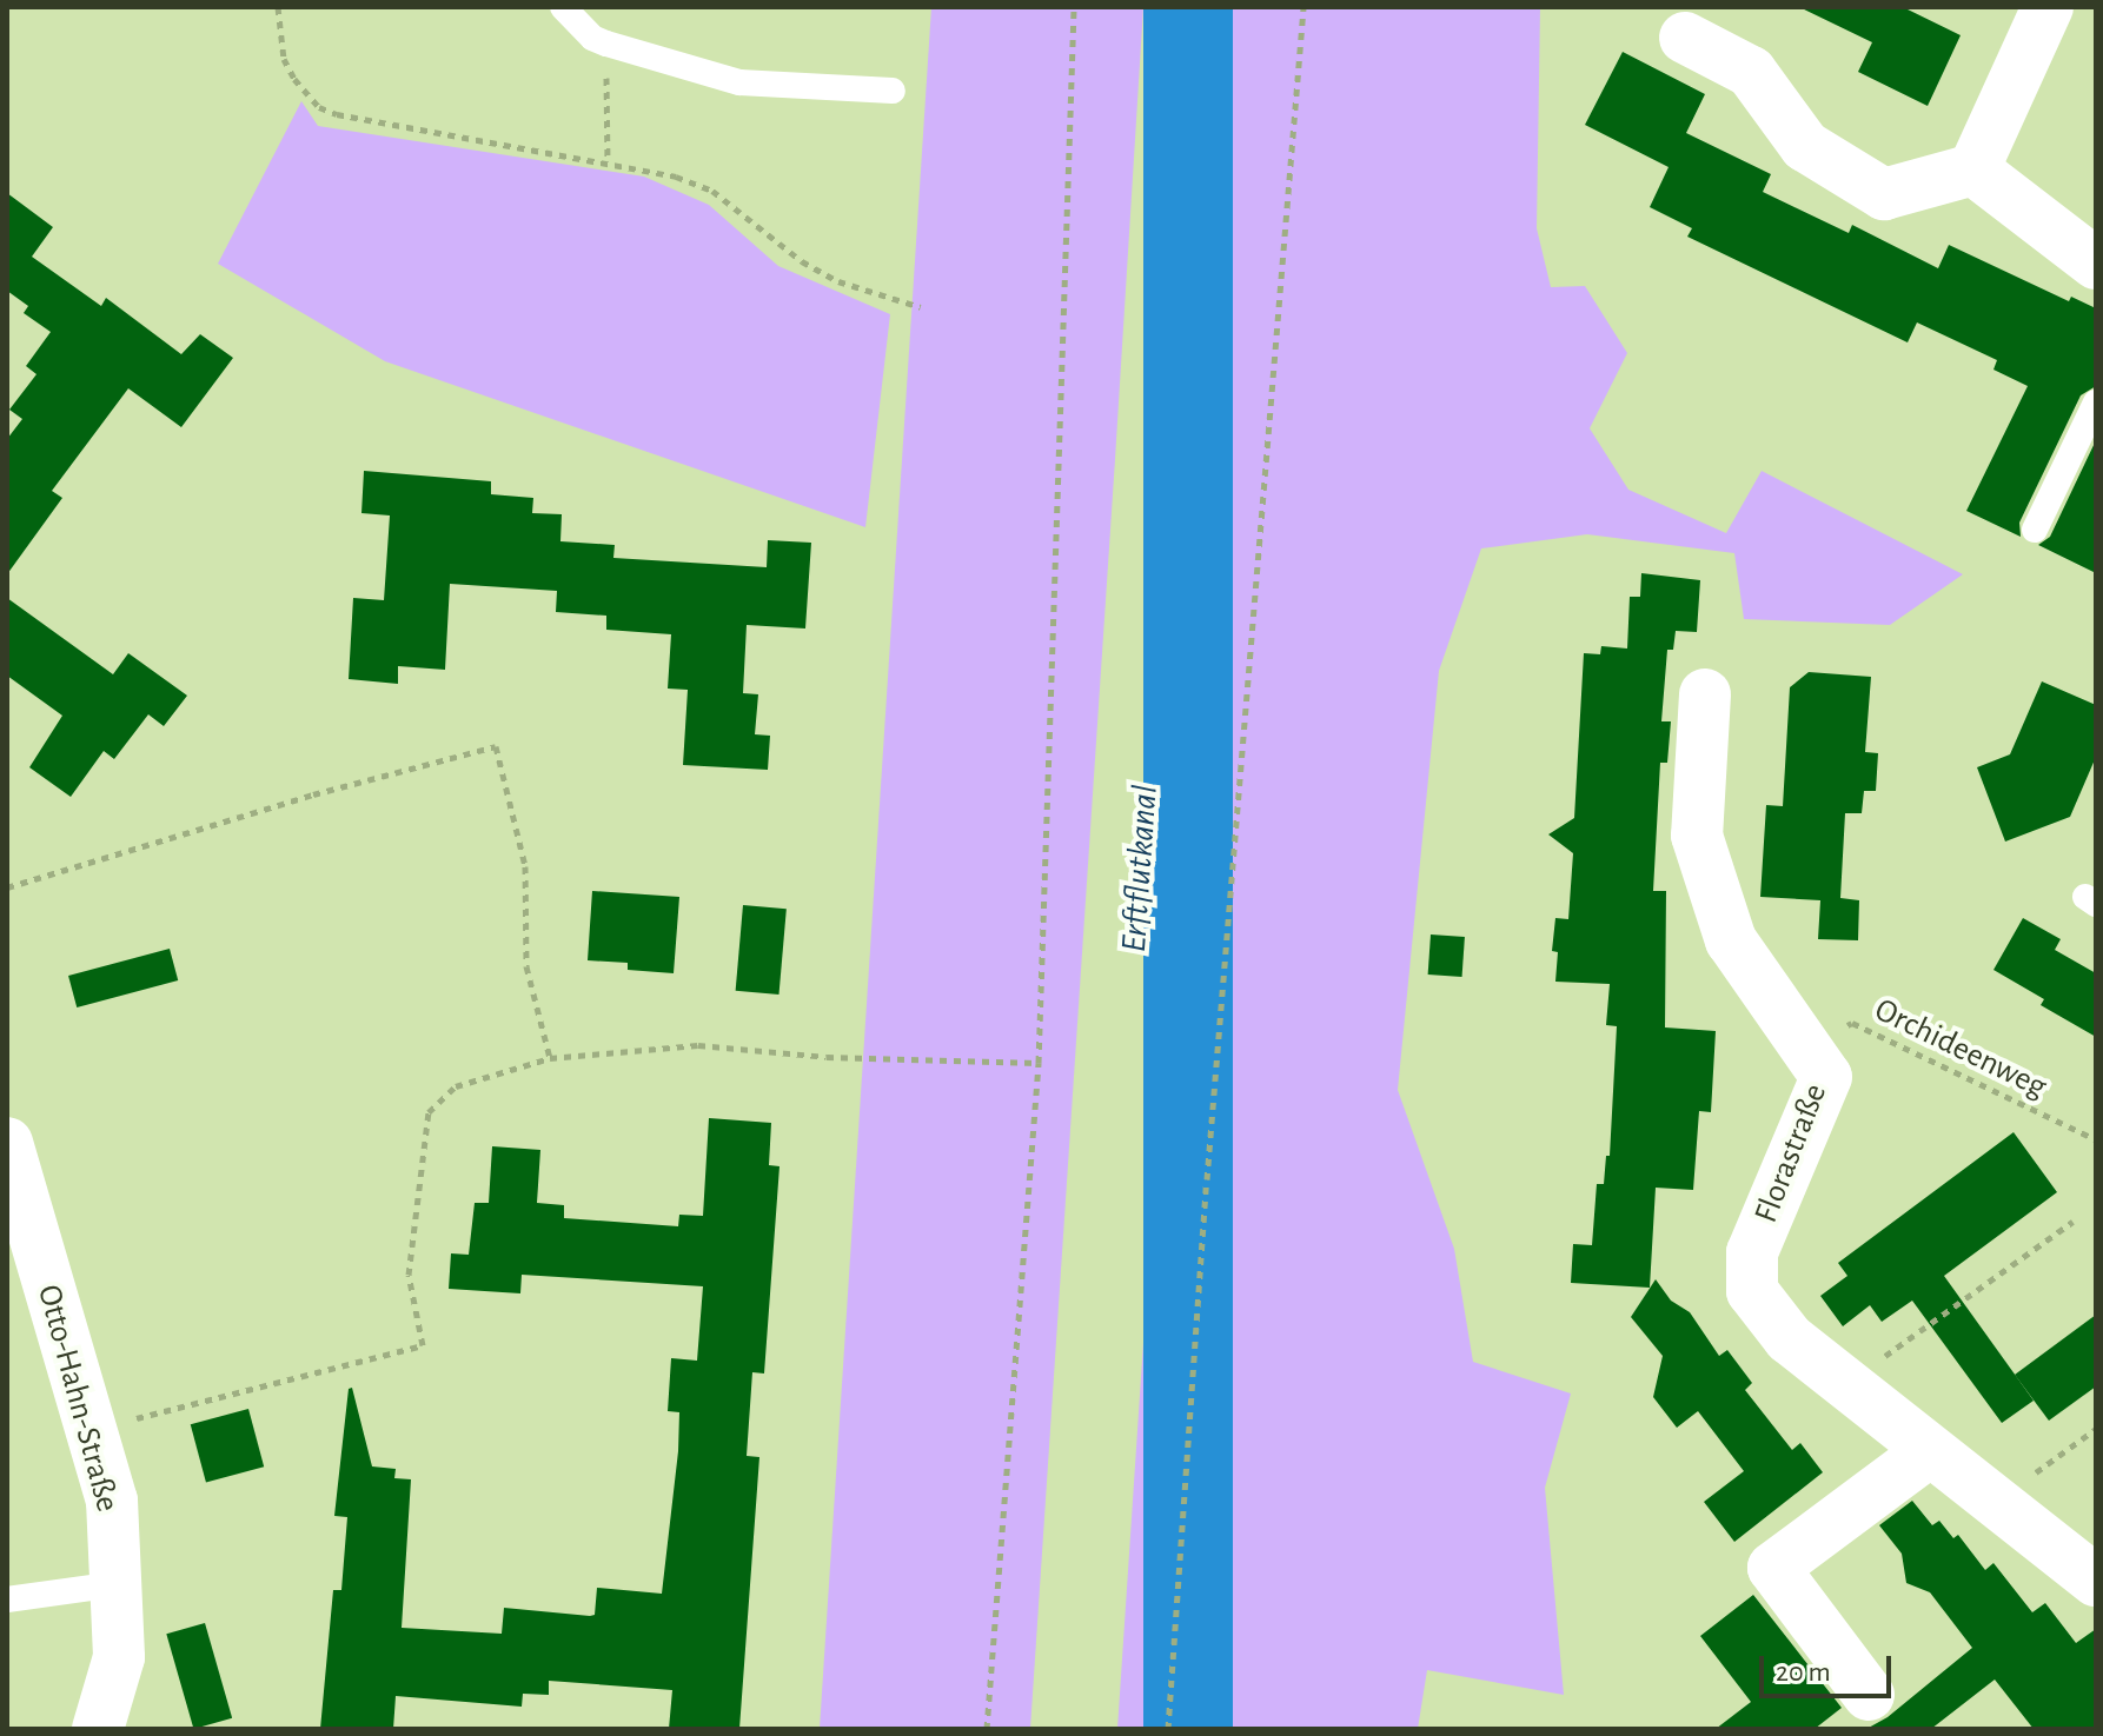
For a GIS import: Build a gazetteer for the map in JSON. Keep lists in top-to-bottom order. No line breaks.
{"streets":{"street":["Florastraße","Otto-Hahn-Straße"],"path":["Orchideenweg"]},"crossings":[["Orchideenweg","Florastraße"]],"water":["Erftflutkanal"],"scale_bar":"20 m"}
